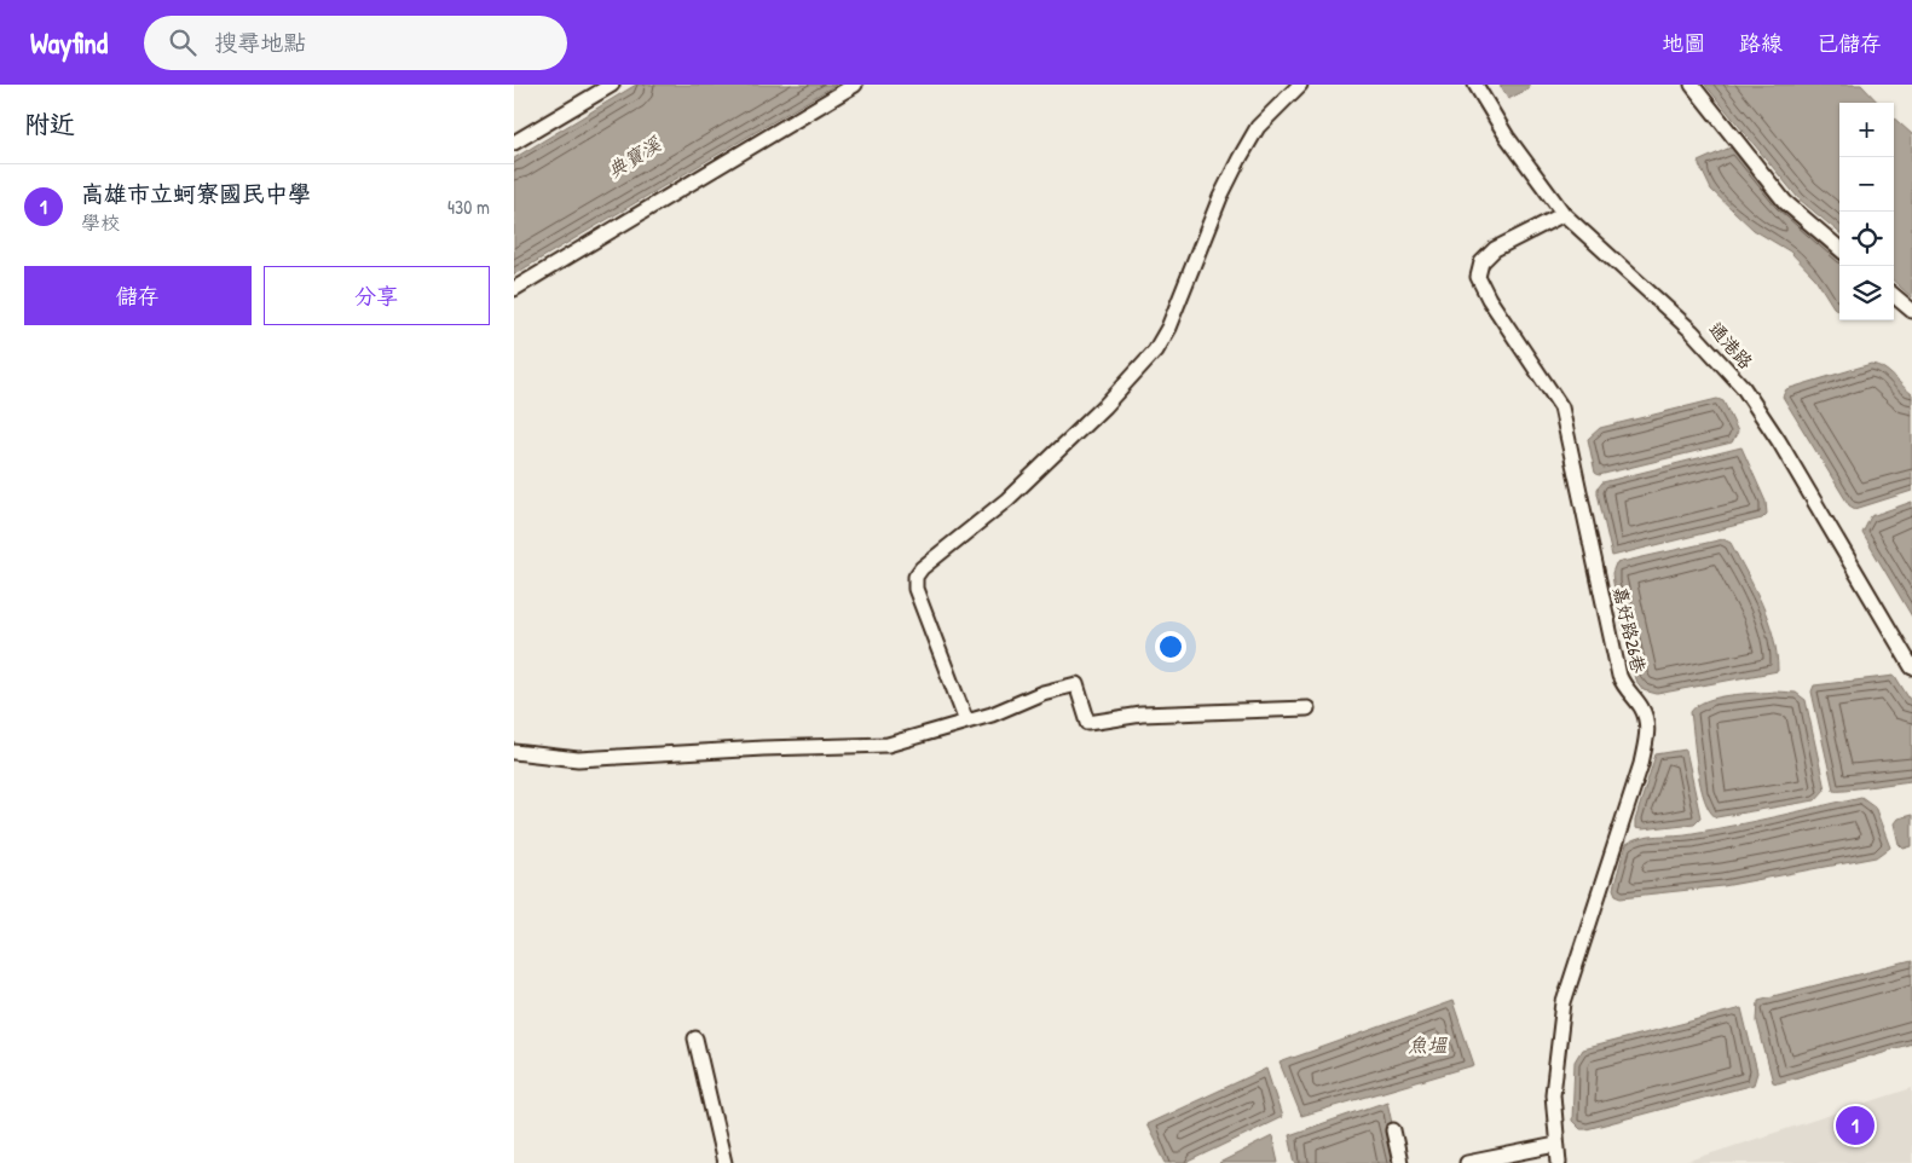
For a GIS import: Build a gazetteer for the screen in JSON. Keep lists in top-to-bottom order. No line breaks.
{"streets":{"street":["通港路","嘉好路26巷"]},"crossings":[["通港路","嘉好路26巷"]],"water":["典寶溪","魚塭"],"page":{"header":"Wayfind","search":"搜尋地點","nav":["地圖","路線","已儲存"],"heading":"附近","map_buttons":["+","−"],"list":[{"mark":"1","name":"高雄市立蚵寮國民中學","note":"學校","value":"430 m"}],"buttons":["儲存","分享"],"pins":"1"}}
